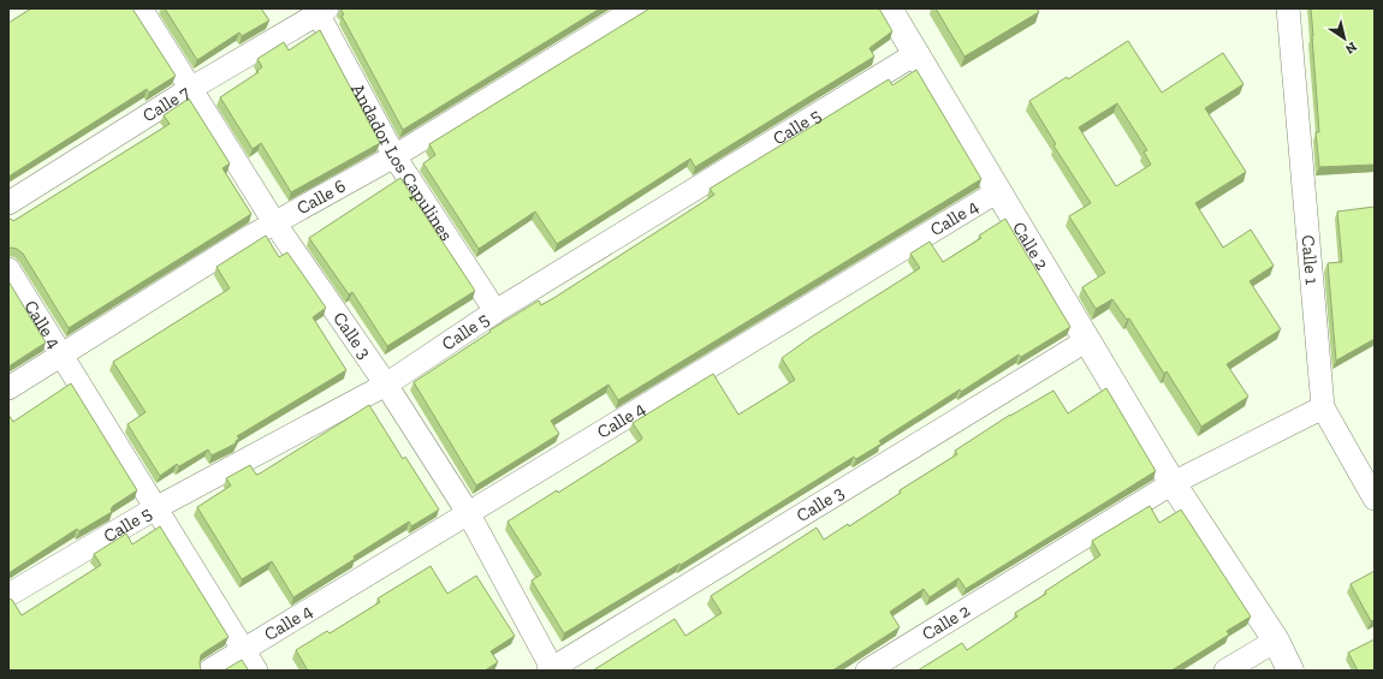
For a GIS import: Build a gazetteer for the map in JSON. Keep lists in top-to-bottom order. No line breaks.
{"streets":{"street":["Calle 7","Calle 5","Andador Los Capulines","Calle 6","Calle 4","Calle 2","Calle 1","Calle 3"]},"crossings":[["Calle 7","Andador Los Capulines"],["Calle 7","Calle 3"],["Calle 5","Andador Los Capulines"],["Calle 5","Calle 4"],["Calle 5","Calle 2"],["Calle 5","Calle 3"],["Andador Los Capulines","Calle 6"],["Calle 6","Calle 4"],["Calle 6","Calle 3"],["Calle 4","Calle 2"],["Calle 4","Calle 3"],["Calle 2","Calle 1"],["Calle 2","Calle 3"]],"north":"bottom right"}
